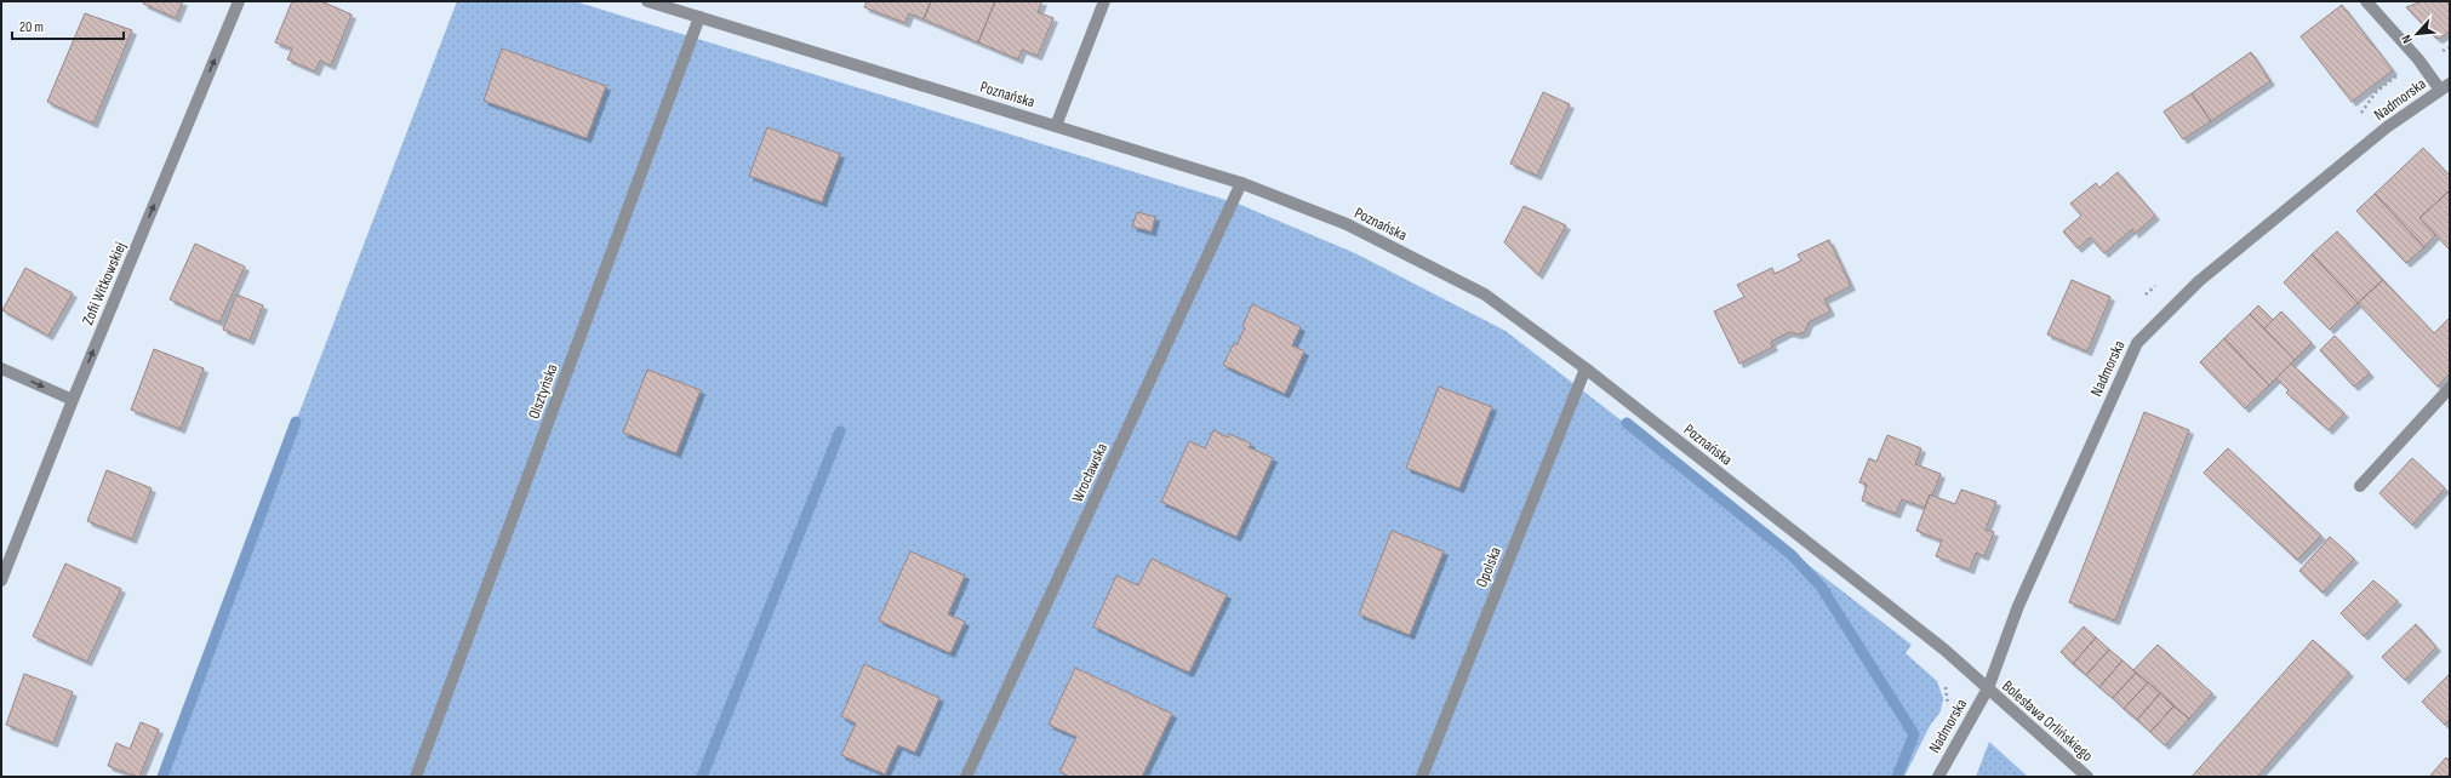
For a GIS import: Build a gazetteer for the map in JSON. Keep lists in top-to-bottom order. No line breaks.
{"streets":{"street":["Poznańska","Nadmorska","Zofii Witkowskiej","Olsztyńska","Wrocławska","Opolska","Bolesława Orlińskiego"]},"crossings":[["Poznańska","Nadmorska"],["Poznańska","Olsztyńska"],["Poznańska","Wrocławska"],["Poznańska","Opolska"],["Poznańska","Bolesława Orlińskiego"],["Nadmorska","Bolesława Orlińskiego"]],"one_way":["Zofii Witkowskiej"],"scale_bar":"20 m","north":"bottom left"}
